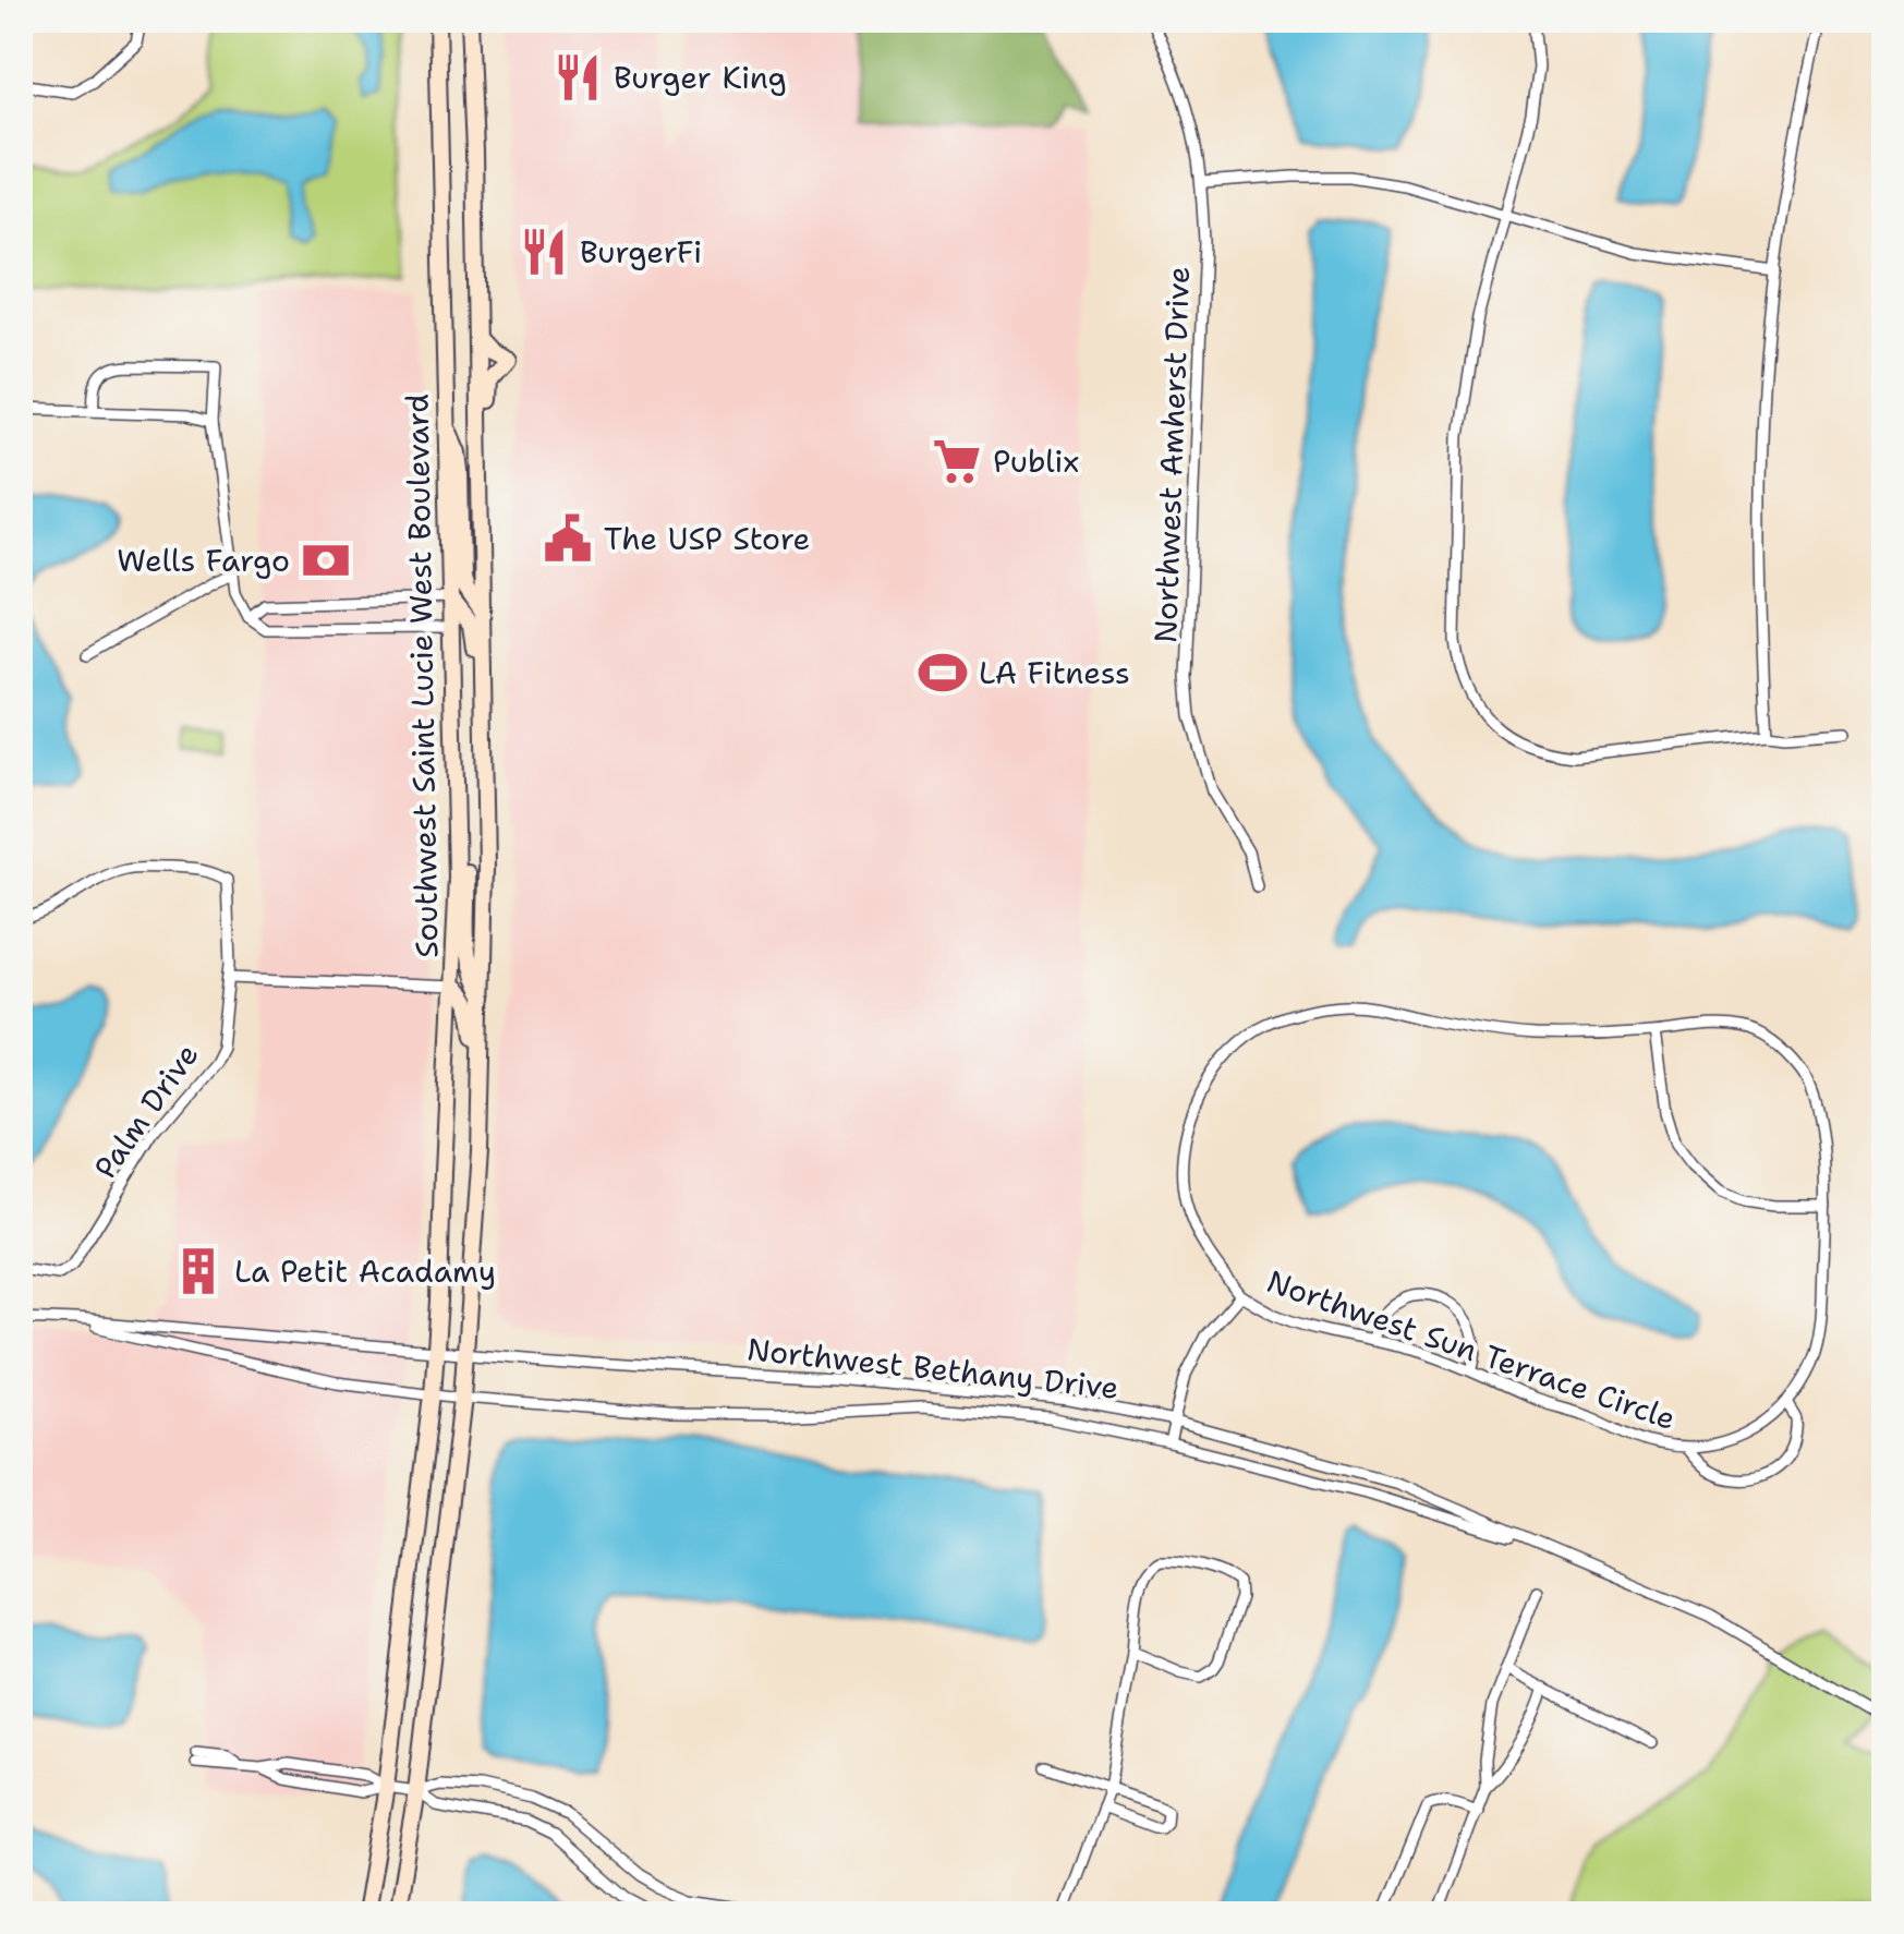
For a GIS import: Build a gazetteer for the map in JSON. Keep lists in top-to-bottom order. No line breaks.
{"streets":{"main road":["Southwest Saint Lucie West Boulevard"],"street":["Northwest Amherst Drive","Palm Drive","Northwest Sun Terrace Circle","Northwest Bethany Drive"]},"crossings":[["Southwest Saint Lucie West Boulevard","Northwest Bethany Drive"],["Northwest Sun Terrace Circle","Northwest Bethany Drive"]],"places":{"restaurant":["Burger King","BurgerFi"],"supermarket":["Publix"],"public building":["The USP Store"],"bank":["Wells Fargo"],"sports":["LA Fitness"],"building":["La Petit Acadamy"]}}
